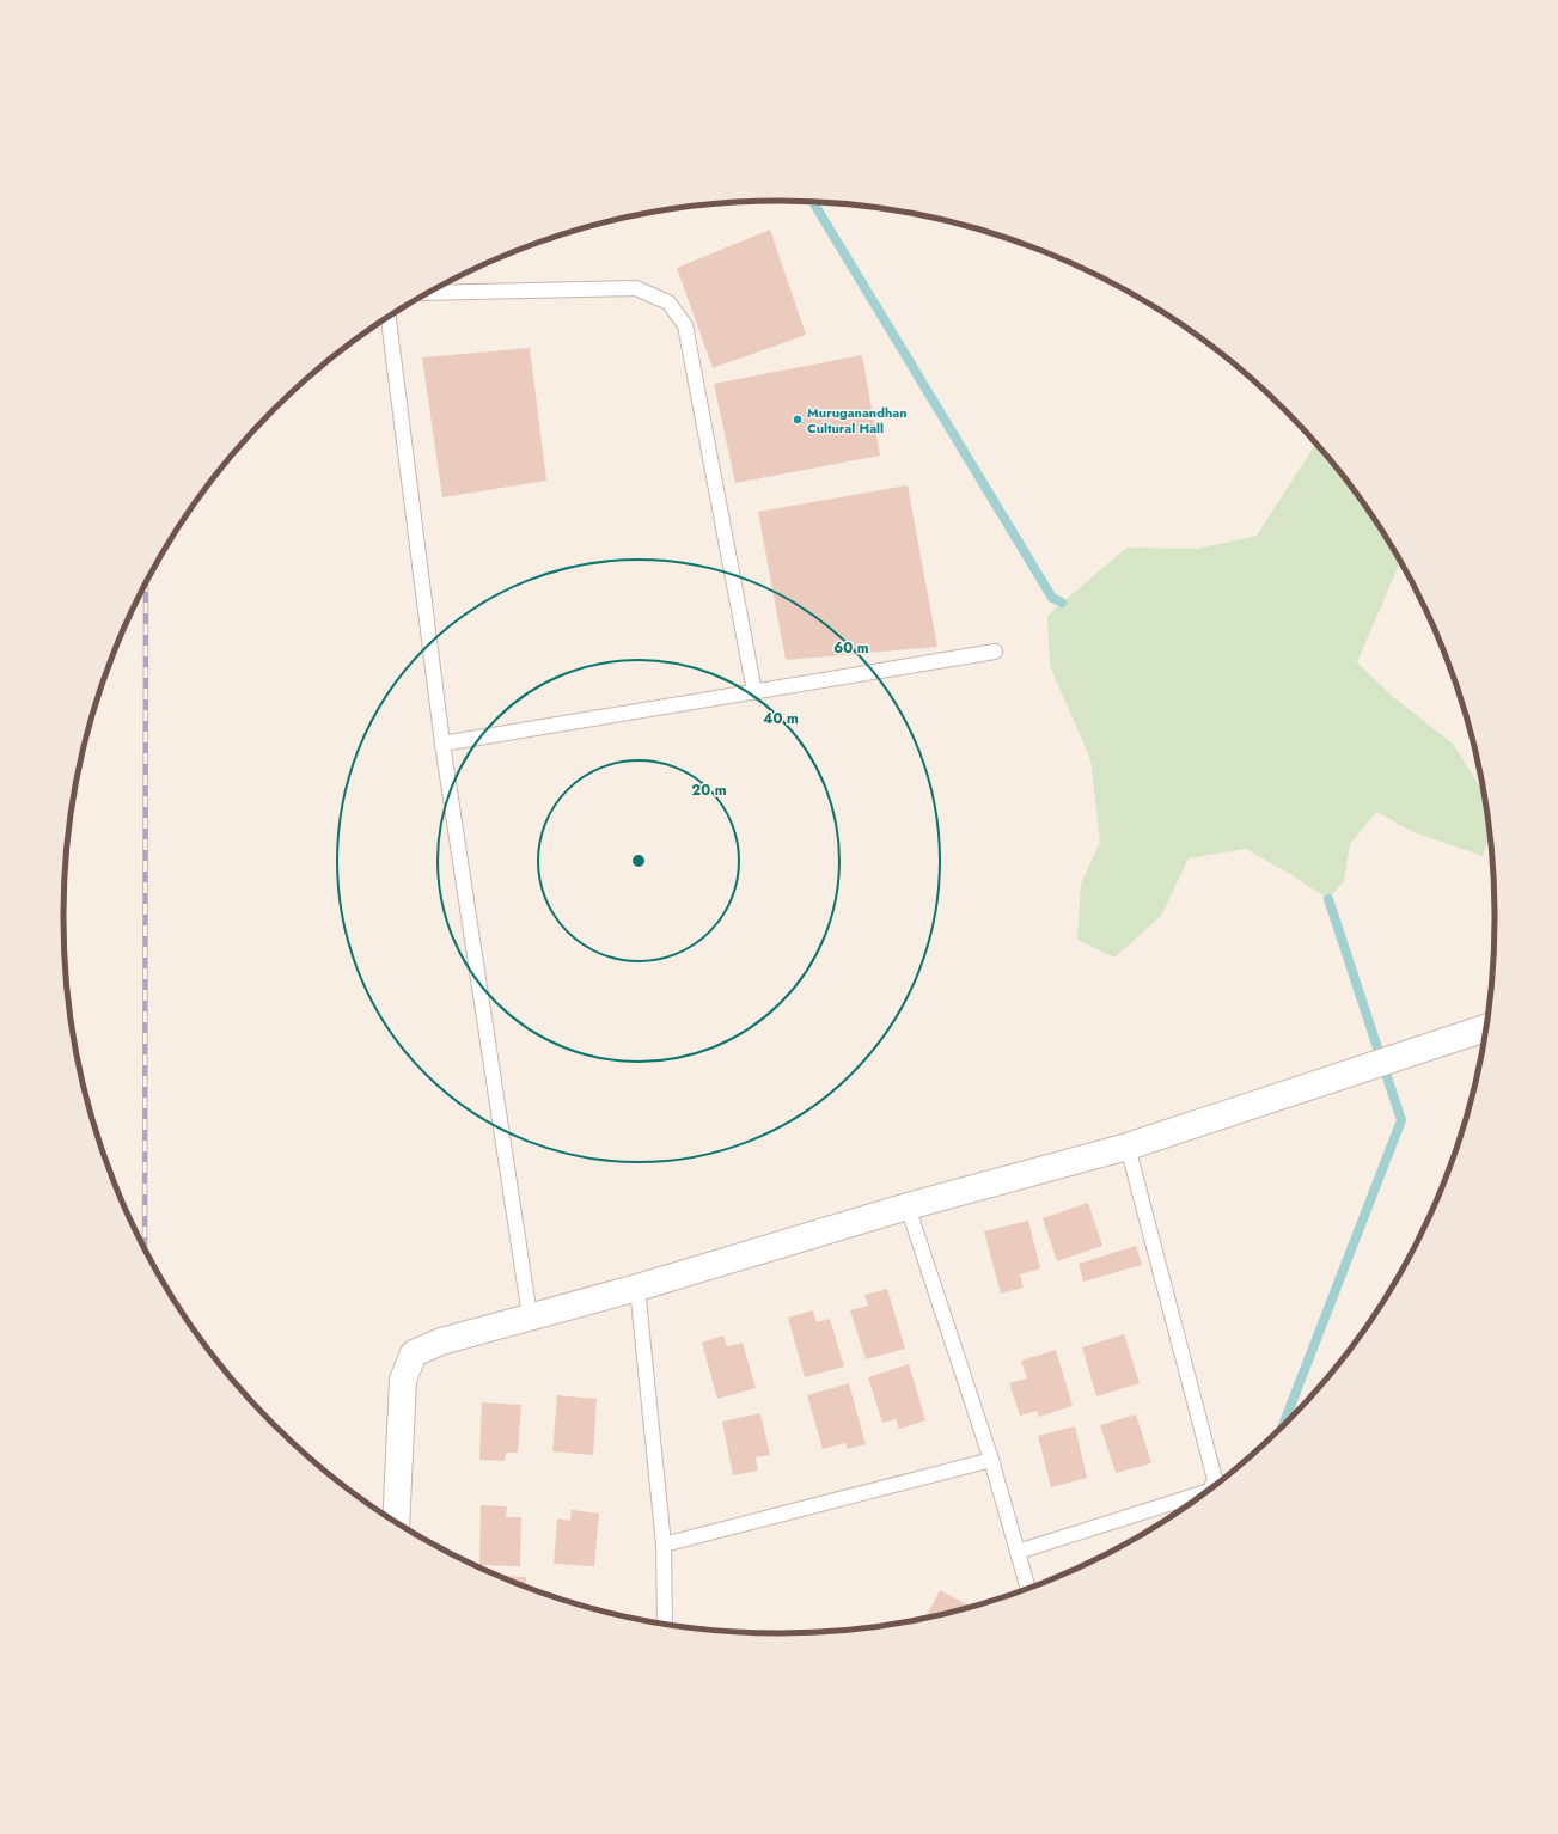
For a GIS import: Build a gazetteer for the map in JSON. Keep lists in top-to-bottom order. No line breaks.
{"places":["Muruganandhan Cultural Hall"],"rings":["60 m","40 m","20 m"]}
